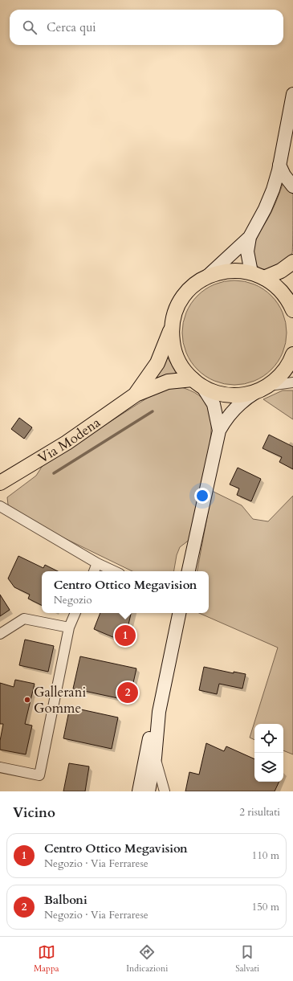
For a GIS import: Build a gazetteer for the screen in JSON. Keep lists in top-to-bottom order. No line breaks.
{"streets":{"main road":["Via Modena"]},"places":["Gallerani Gomme"],"page":{"search":"Cerca qui","popup":["Centro Ottico Megavision","Negozio"],"pins":["1","2"],"heading":["Vicino","2 risultati"],"list":[{"mark":"1","name":"Centro Ottico Megavision","note":"Negozio · Via Ferrarese","value":"110 m"},{"mark":"2","name":"Balboni","note":"Negozio · Via Ferrarese","value":"150 m"}],"nav":["Mappa","Indicazioni","Salvati"]}}
